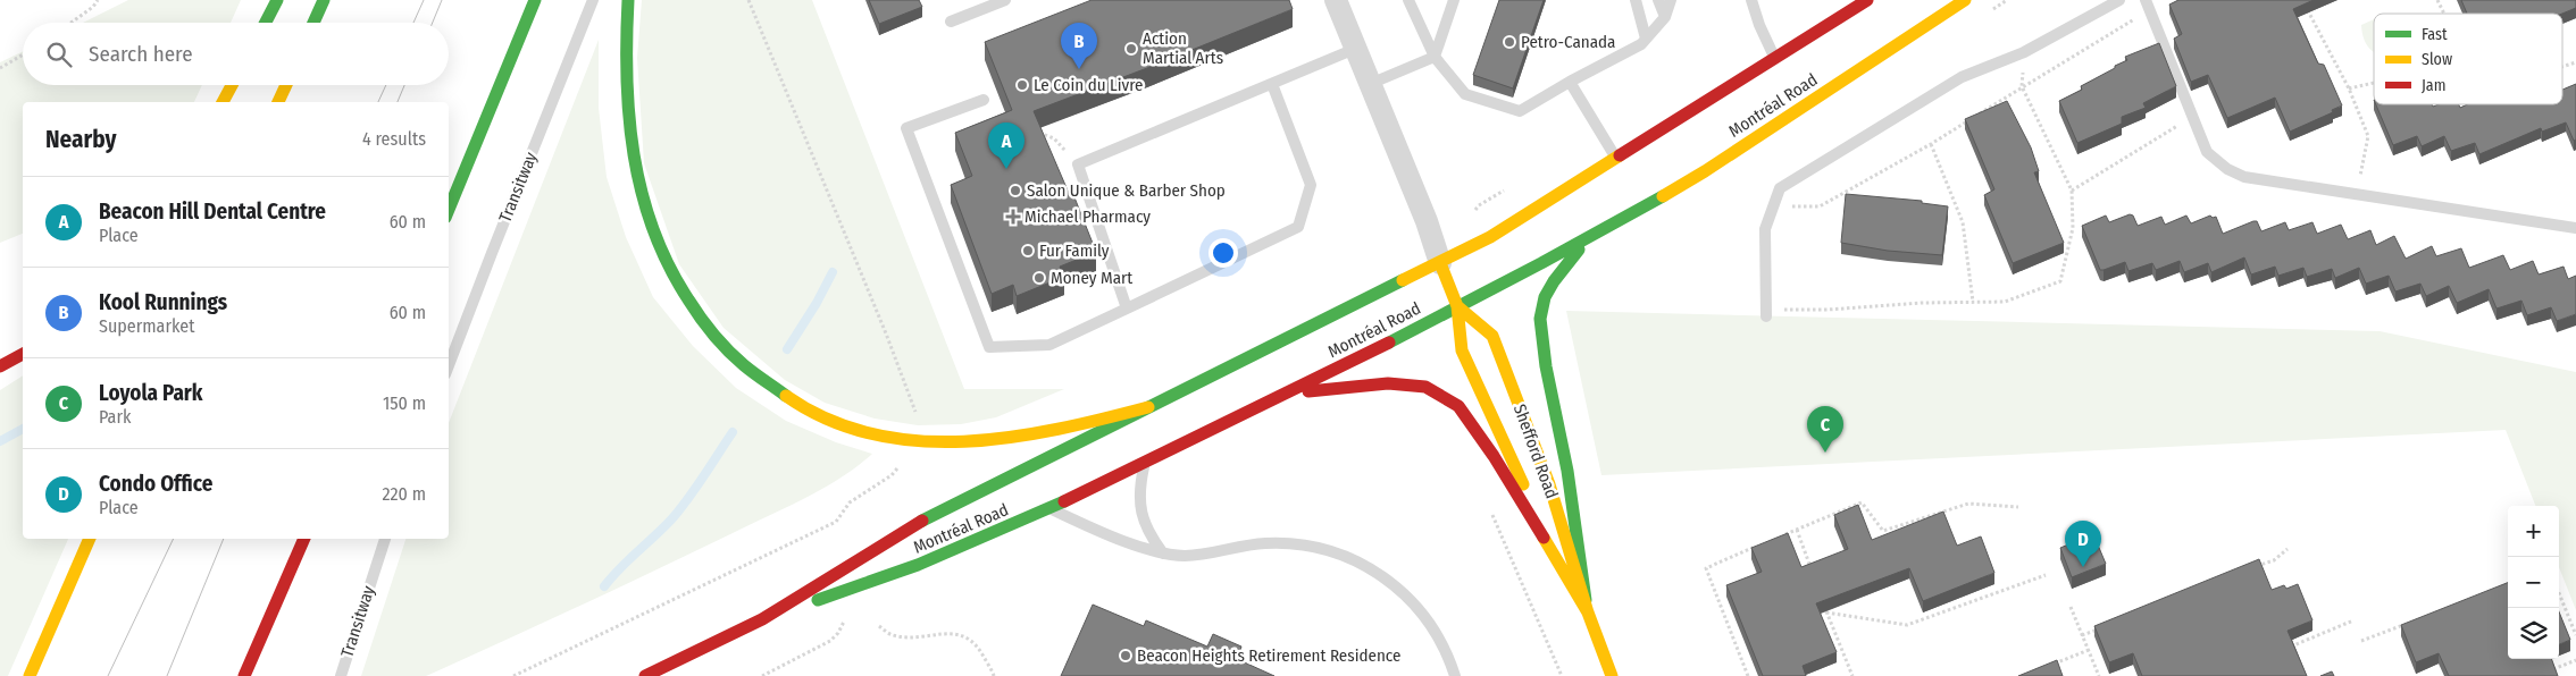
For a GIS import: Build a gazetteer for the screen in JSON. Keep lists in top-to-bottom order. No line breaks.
{"streets":{"main road":["Montréal Road","Shefford Road"],"lane":["Transitway"]},"crossings":[["Montréal Road","Shefford Road"]],"places":{"other":["Petro-Canada","Action Martial Arts","Le Coin du Livre","Salon Unique & Barber Shop","Fur Family","Money Mart","Beacon Heights Retirement Residence"],"health":["Michael Pharmacy"]},"legend":["Fast","Slow","Jam"],"page":{"pins":["B","A","C","D"],"search":"Search here","heading":["Nearby","4 results"],"list":[{"mark":"A","name":"Beacon Hill Dental Centre","note":"Place","value":"60 m"},{"mark":"B","name":"Kool Runnings","note":"Supermarket","value":"60 m"},{"mark":"C","name":"Loyola Park","note":"Park","value":"150 m"},{"mark":"D","name":"Condo Office","note":"Place","value":"220 m"}],"map_buttons":["+","−"]}}
